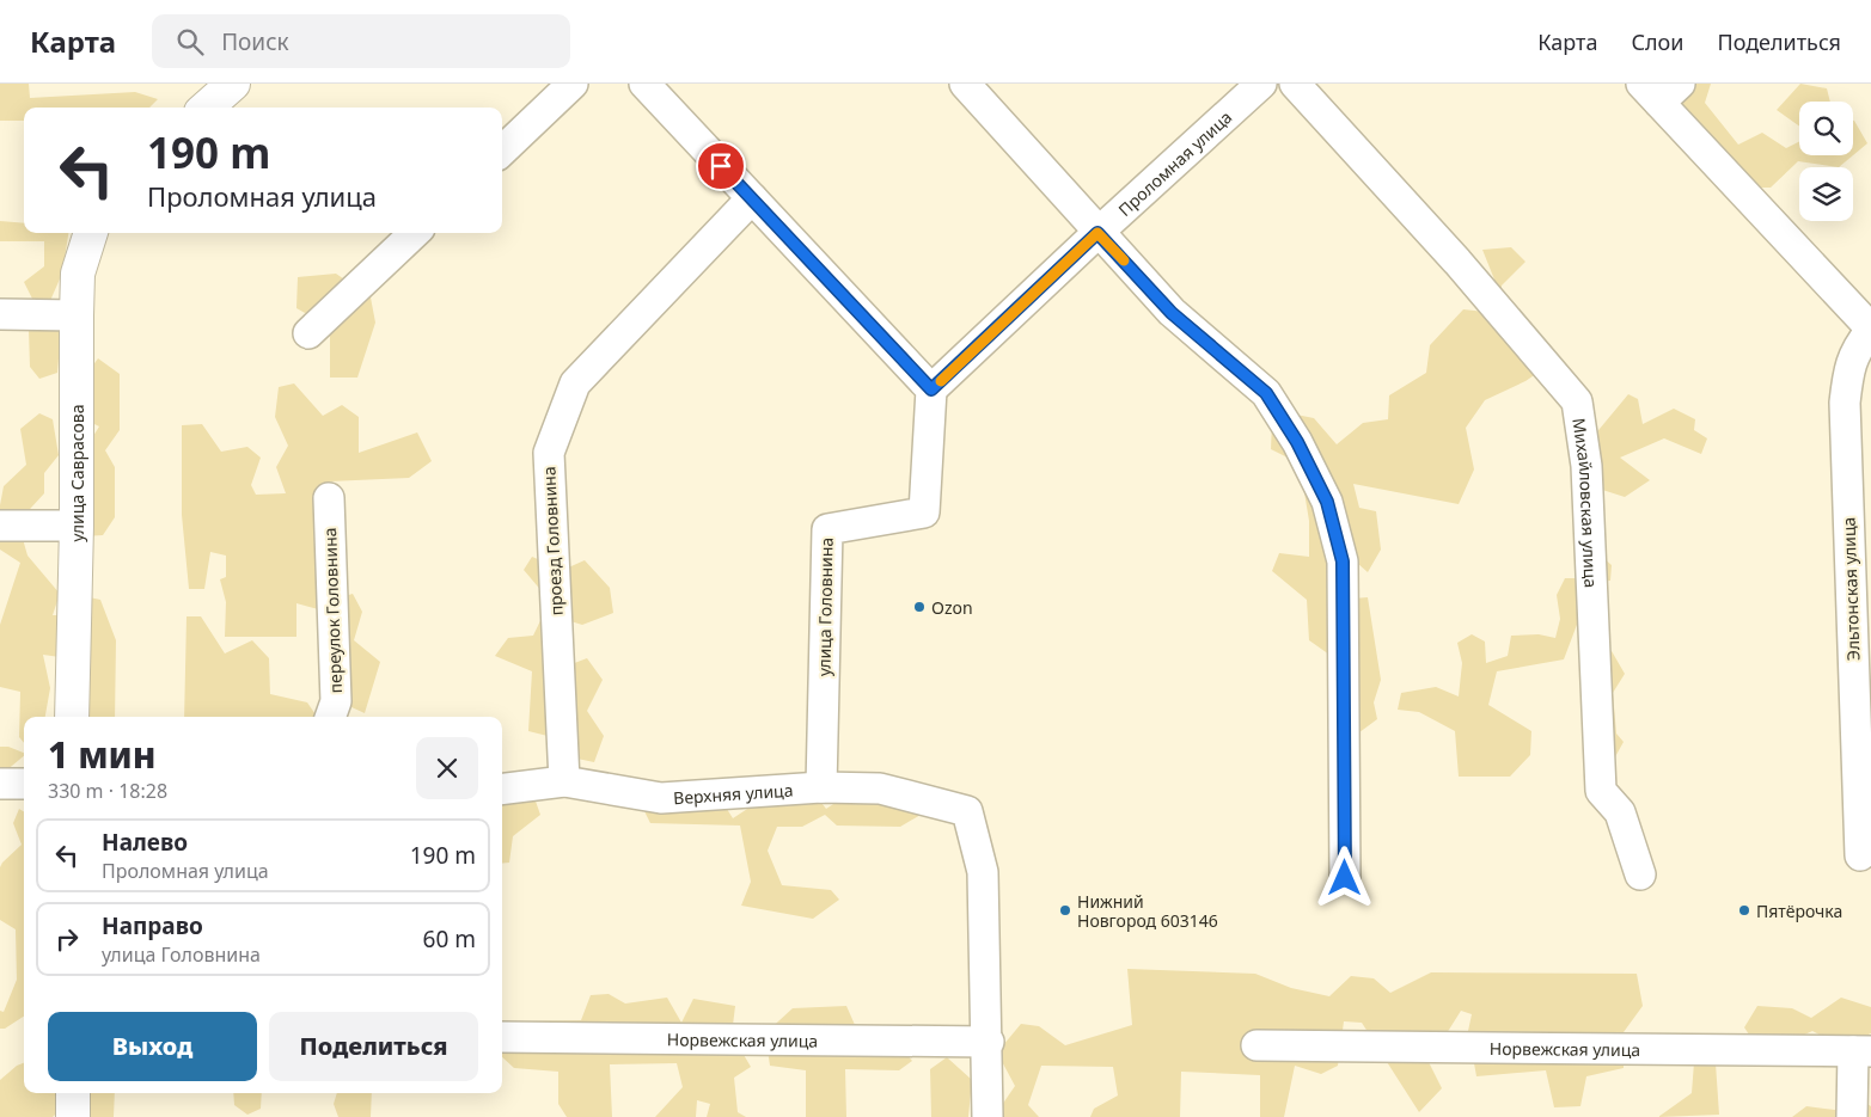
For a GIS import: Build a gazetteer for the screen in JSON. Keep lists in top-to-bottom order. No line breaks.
{"streets":{"street":["Проломная улица","улица Саврасова","Михайловская улица","проезд Головнина","Эльтонская улица","улица Головнина","переулок Головнина","Верхняя улица","Норвежская улица"]},"crossings":[["Проломная улица","улица Головнина"],["проезд Головнина","Верхняя улица"],["улица Головнина","Верхняя улица"],["Верхняя улица","Норвежская улица"]],"places":["Ozon","Нижний Новгород 603146","Пятёрочка"],"page":{"header":"Карта","search":"Поиск","nav":["Карта","Слои","Поделиться"],"turn":["190 m","Проломная улица"],"heading":["1 мин","330 m · 18:28"],"list":[{"name":"Налево","note":"Проломная улица","value":"190 m"},{"name":"Направо","note":"улица Головнина","value":"60 m"}],"buttons":["Выход","Поделиться"]}}
